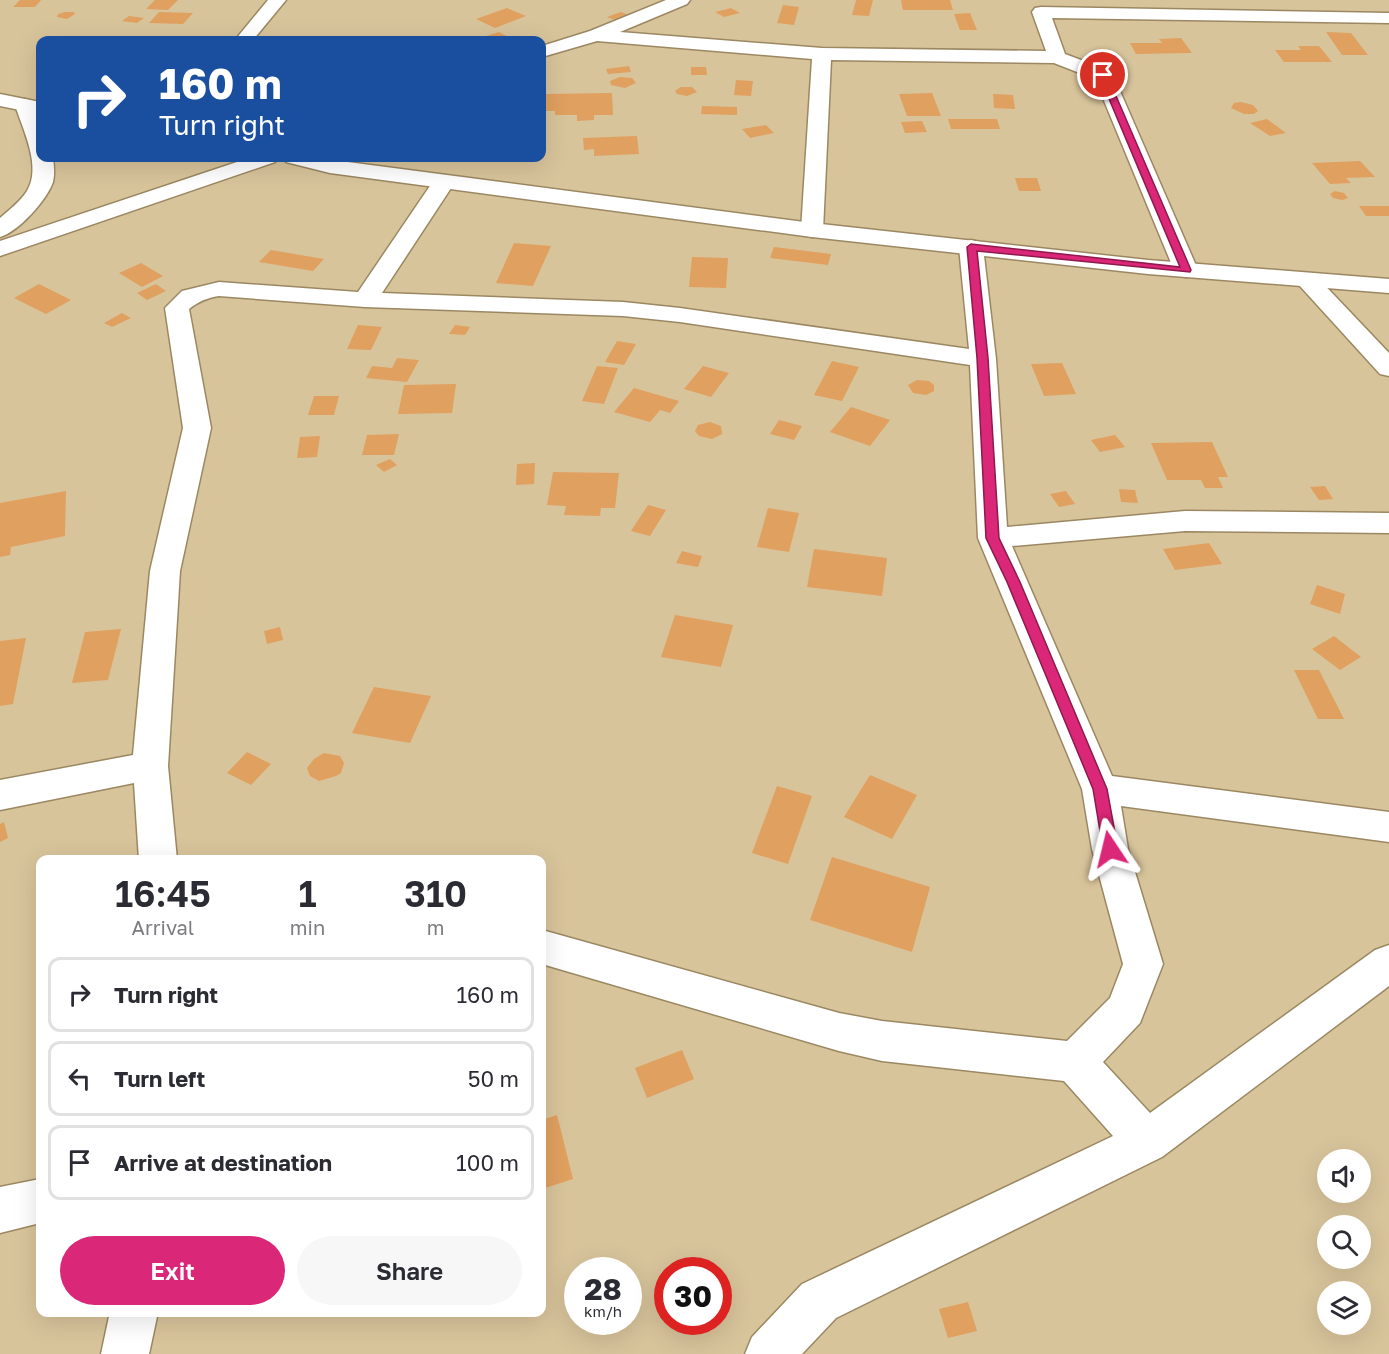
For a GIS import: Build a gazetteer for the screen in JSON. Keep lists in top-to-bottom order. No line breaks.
{"page":{"turn":["160 m","Turn right"],"eta":["16:45","Arrival","1","min","310","m"],"list":[{"name":"Turn right","value":"160 m"},{"name":"Turn left","value":"50 m"},{"name":"Arrive at destination","value":"100 m"}],"buttons":["Exit","Share"],"speed":"28 km/h","limit":"30"}}
